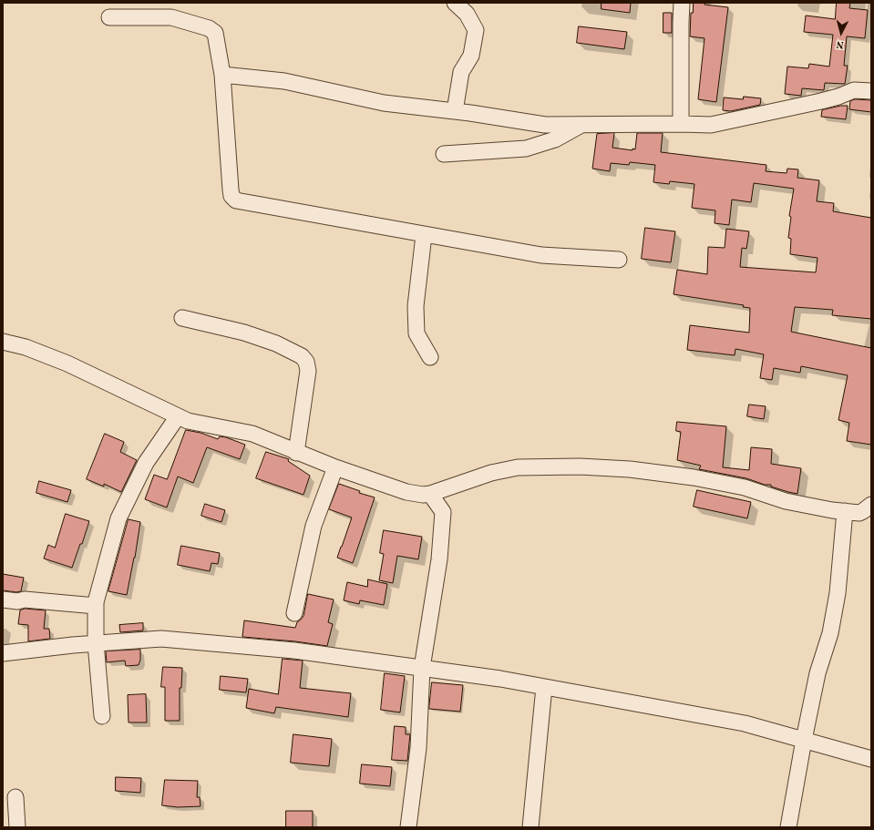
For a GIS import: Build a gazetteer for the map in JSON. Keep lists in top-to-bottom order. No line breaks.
{"north":"bottom"}
